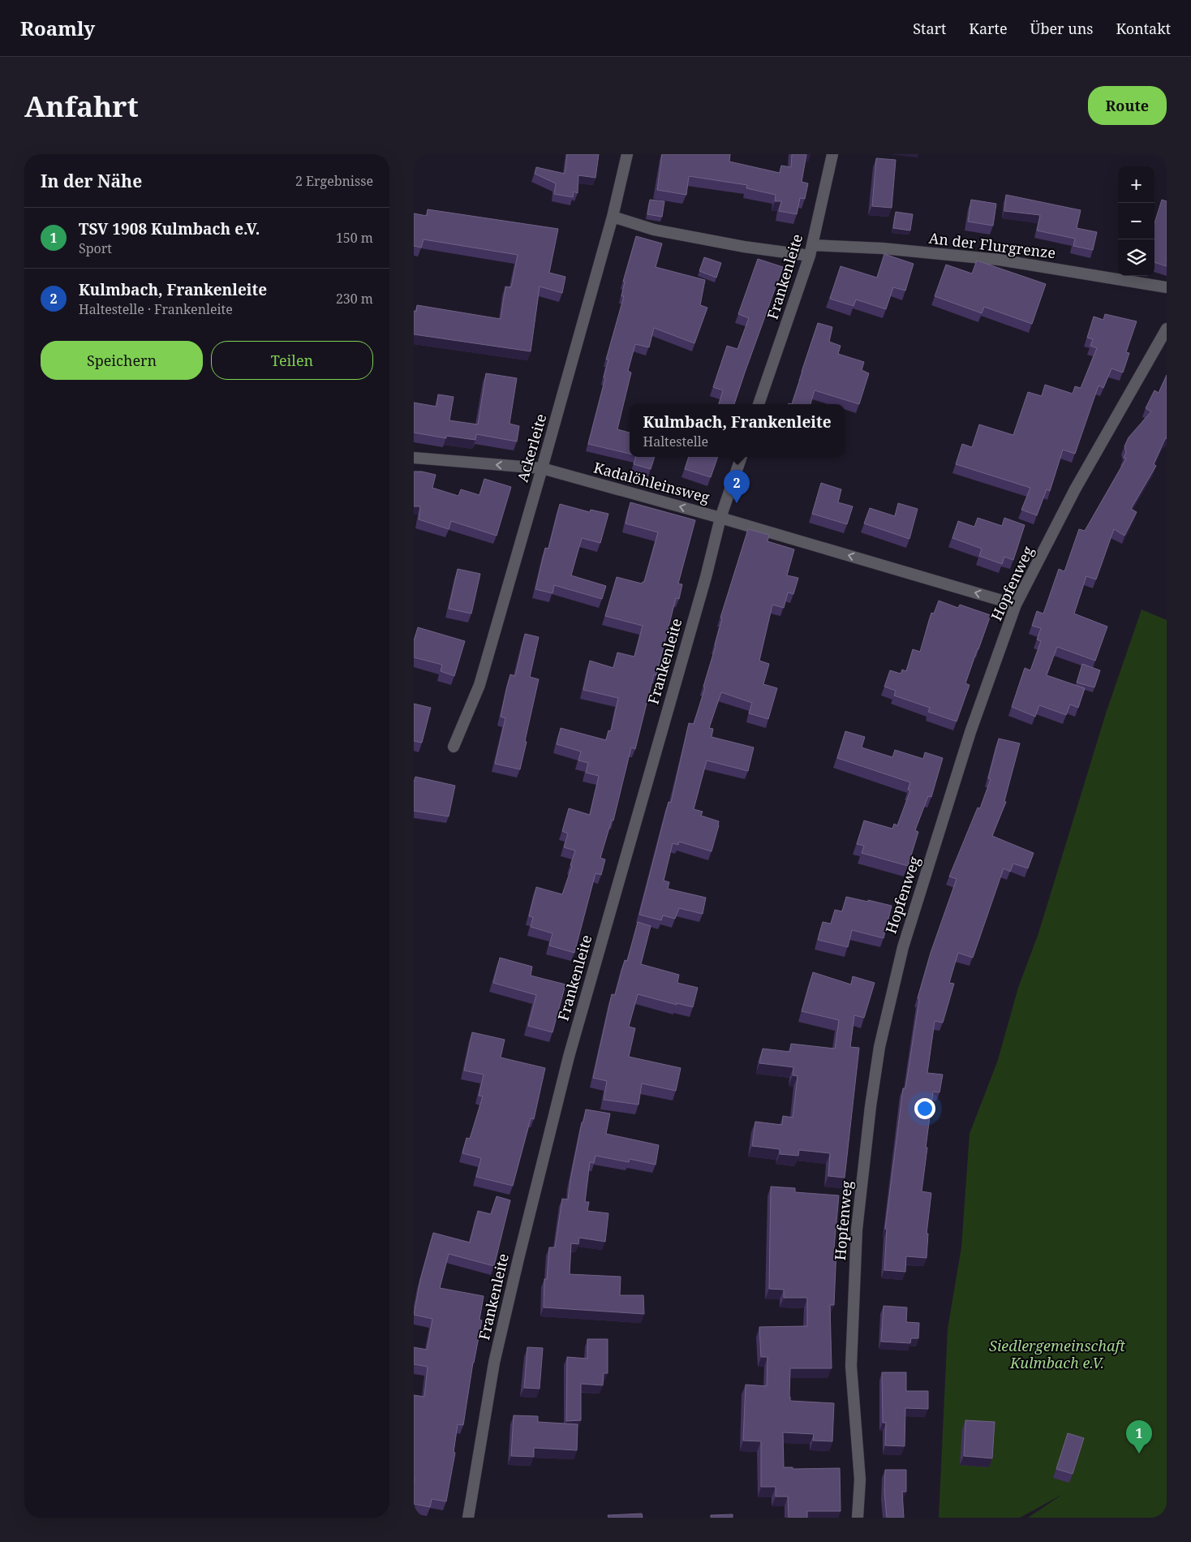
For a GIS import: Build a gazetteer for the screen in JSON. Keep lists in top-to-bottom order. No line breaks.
{"streets":{"street":["An der Flurgrenze","Frankenleite","Ackerleite","Kadalöhleinsweg","Hopfenweg"]},"crossings":[["An der Flurgrenze","Frankenleite"],["An der Flurgrenze","Ackerleite"],["Frankenleite","Kadalöhleinsweg"],["Ackerleite","Kadalöhleinsweg"],["Kadalöhleinsweg","Hopfenweg"]],"one_way":["Kadalöhleinsweg"],"parks":["Siedlergemeinschaft Kulmbach e.V."],"page":{"header":"Roamly","nav":["Start","Karte","Über uns","Kontakt"],"buttons":["Route",["Speichern","Teilen"]],"title":"Anfahrt","heading":["In der Nähe","2 Ergebnisse"],"map_buttons":["+","−"],"list":[{"mark":"1","name":"TSV 1908 Kulmbach e.V.","note":"Sport","value":"150 m"},{"mark":"2","name":"Kulmbach, Frankenleite","note":"Haltestelle · Frankenleite","value":"230 m"}],"popup":["Kulmbach, Frankenleite","Haltestelle"],"pins":["2","1"]}}
